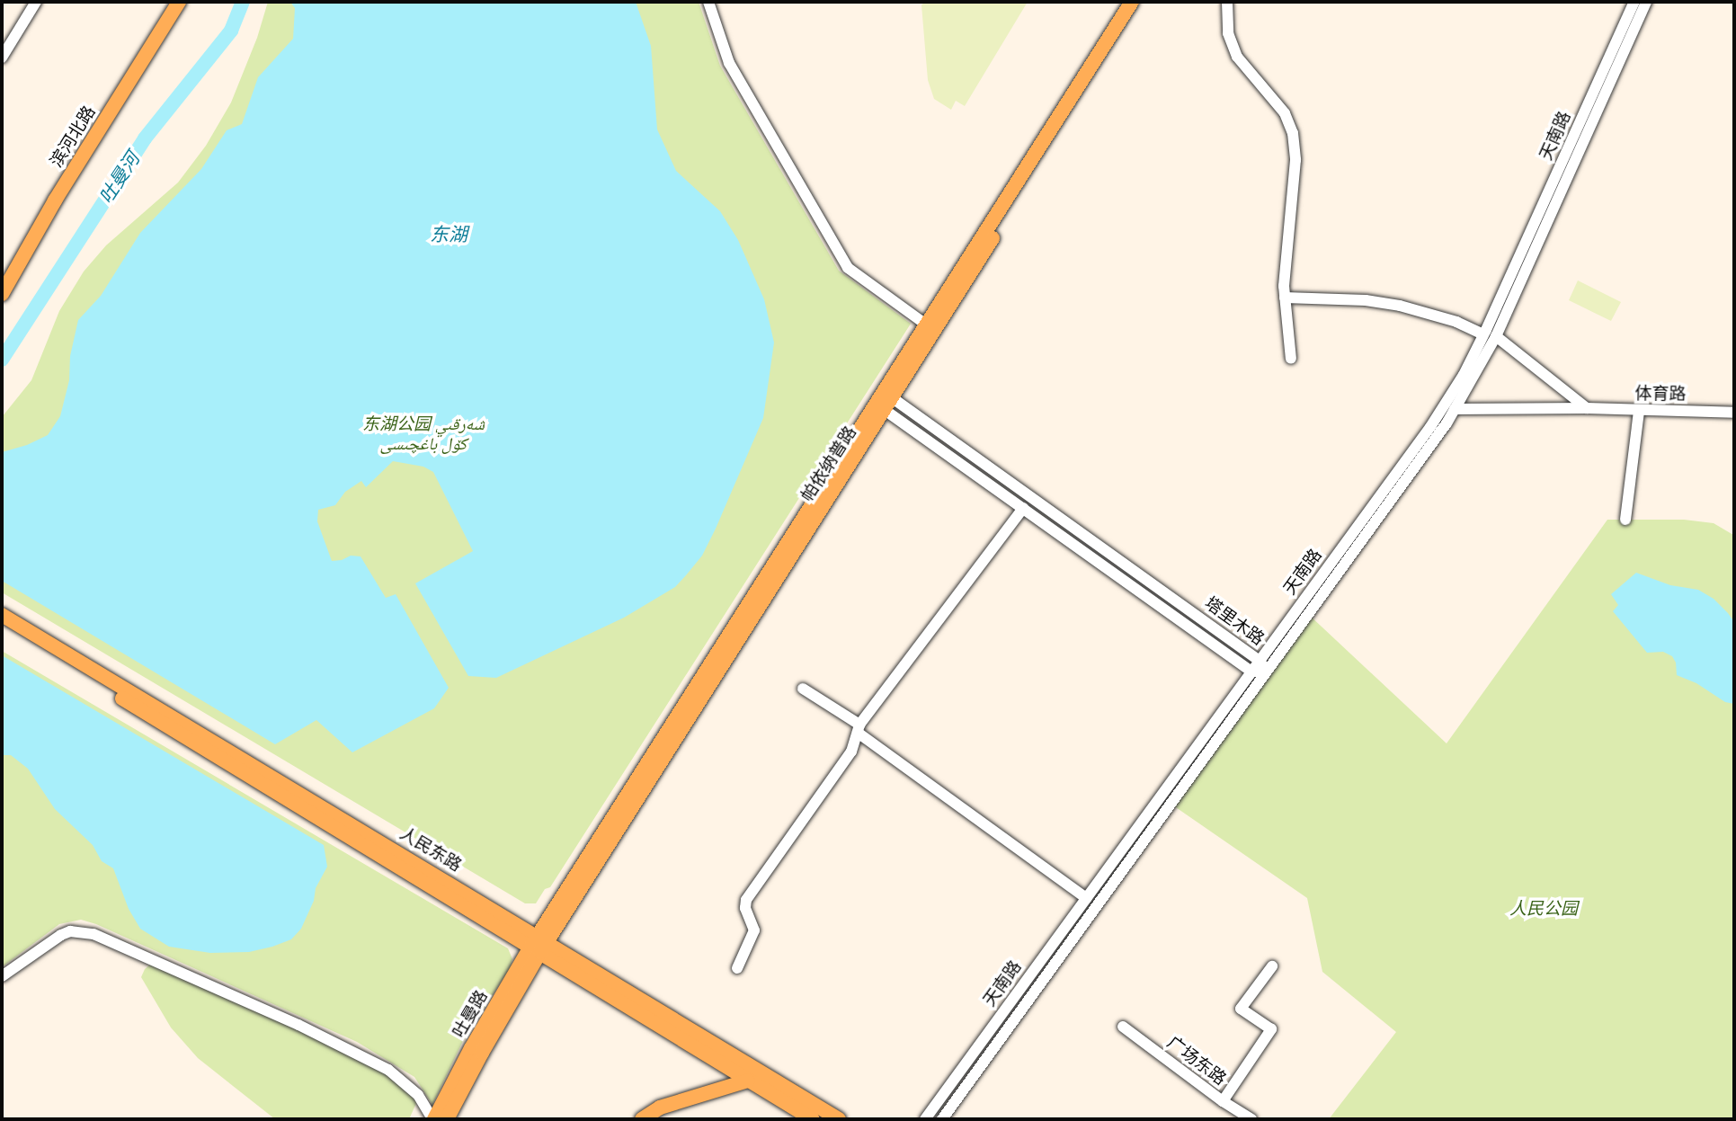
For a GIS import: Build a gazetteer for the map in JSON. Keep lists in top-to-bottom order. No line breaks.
{"streets":{"main road":["滨河北路","帕依纳普路","人民东路","吐曼路"],"street":["天南路","体育路","塔里木路","广场东路"]},"crossings":[["天南路","体育路"],["天南路","塔里木路"],["帕依纳普路","塔里木路"],["帕依纳普路","人民东路"],["帕依纳普路","吐曼路"],["人民东路","吐曼路"]],"water":["吐曼河","东湖"],"parks":["东湖公园 شەرقىي كۆل باغچىسى","人民公园"]}
